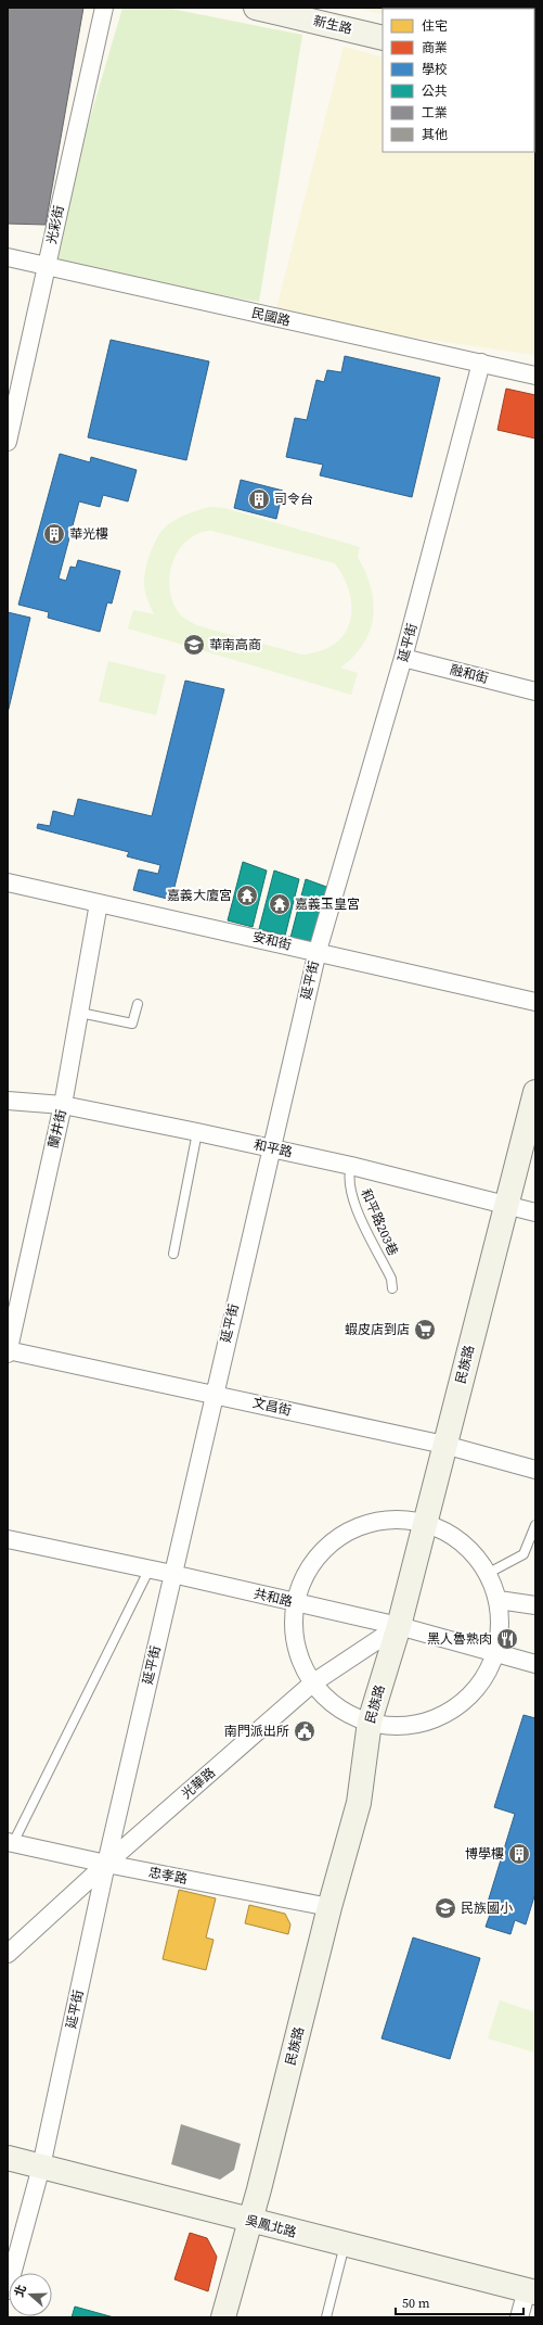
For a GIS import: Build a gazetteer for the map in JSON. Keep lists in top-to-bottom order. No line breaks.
{"streets":{"main road":["新生路","民族路","吳鳳北路"],"street":["光彩街","民國路","延平街","融和街","安和街","蘭井街","和平路","文昌街","共和路","光華路","忠孝路"],"lane":["和平路203巷"]},"crossings":[["光彩街","民國路"],["民國路","延平街"],["延平街","融和街"],["延平街","安和街"],["延平街","和平路"],["延平街","文昌街"],["延平街","共和路"],["延平街","光華路"],["延平街","忠孝路"],["延平街","吳鳳北路"],["安和街","蘭井街"],["蘭井街","和平路"],["蘭井街","文昌街"],["和平路","和平路203巷"],["和平路","民族路"],["民族路","文昌街"],["民族路","共和路"],["民族路","光華路"],["民族路","忠孝路"],["民族路","吳鳳北路"],["共和路","光華路"],["光華路","忠孝路"]],"places":{"building":["司令台","華光樓","博學樓"],"school or university":["華南高商","民族國小"],"temple":["嘉義大廈宮","嘉義玉皇宮"],"supermarket":["蝦皮店到店"],"restaurant":["黑人魯熟肉"],"public building":["南門派出所"]},"legend":["住宅","商業","學校","公共","工業","其他"],"scale_bar":"50 m","north":"left"}
